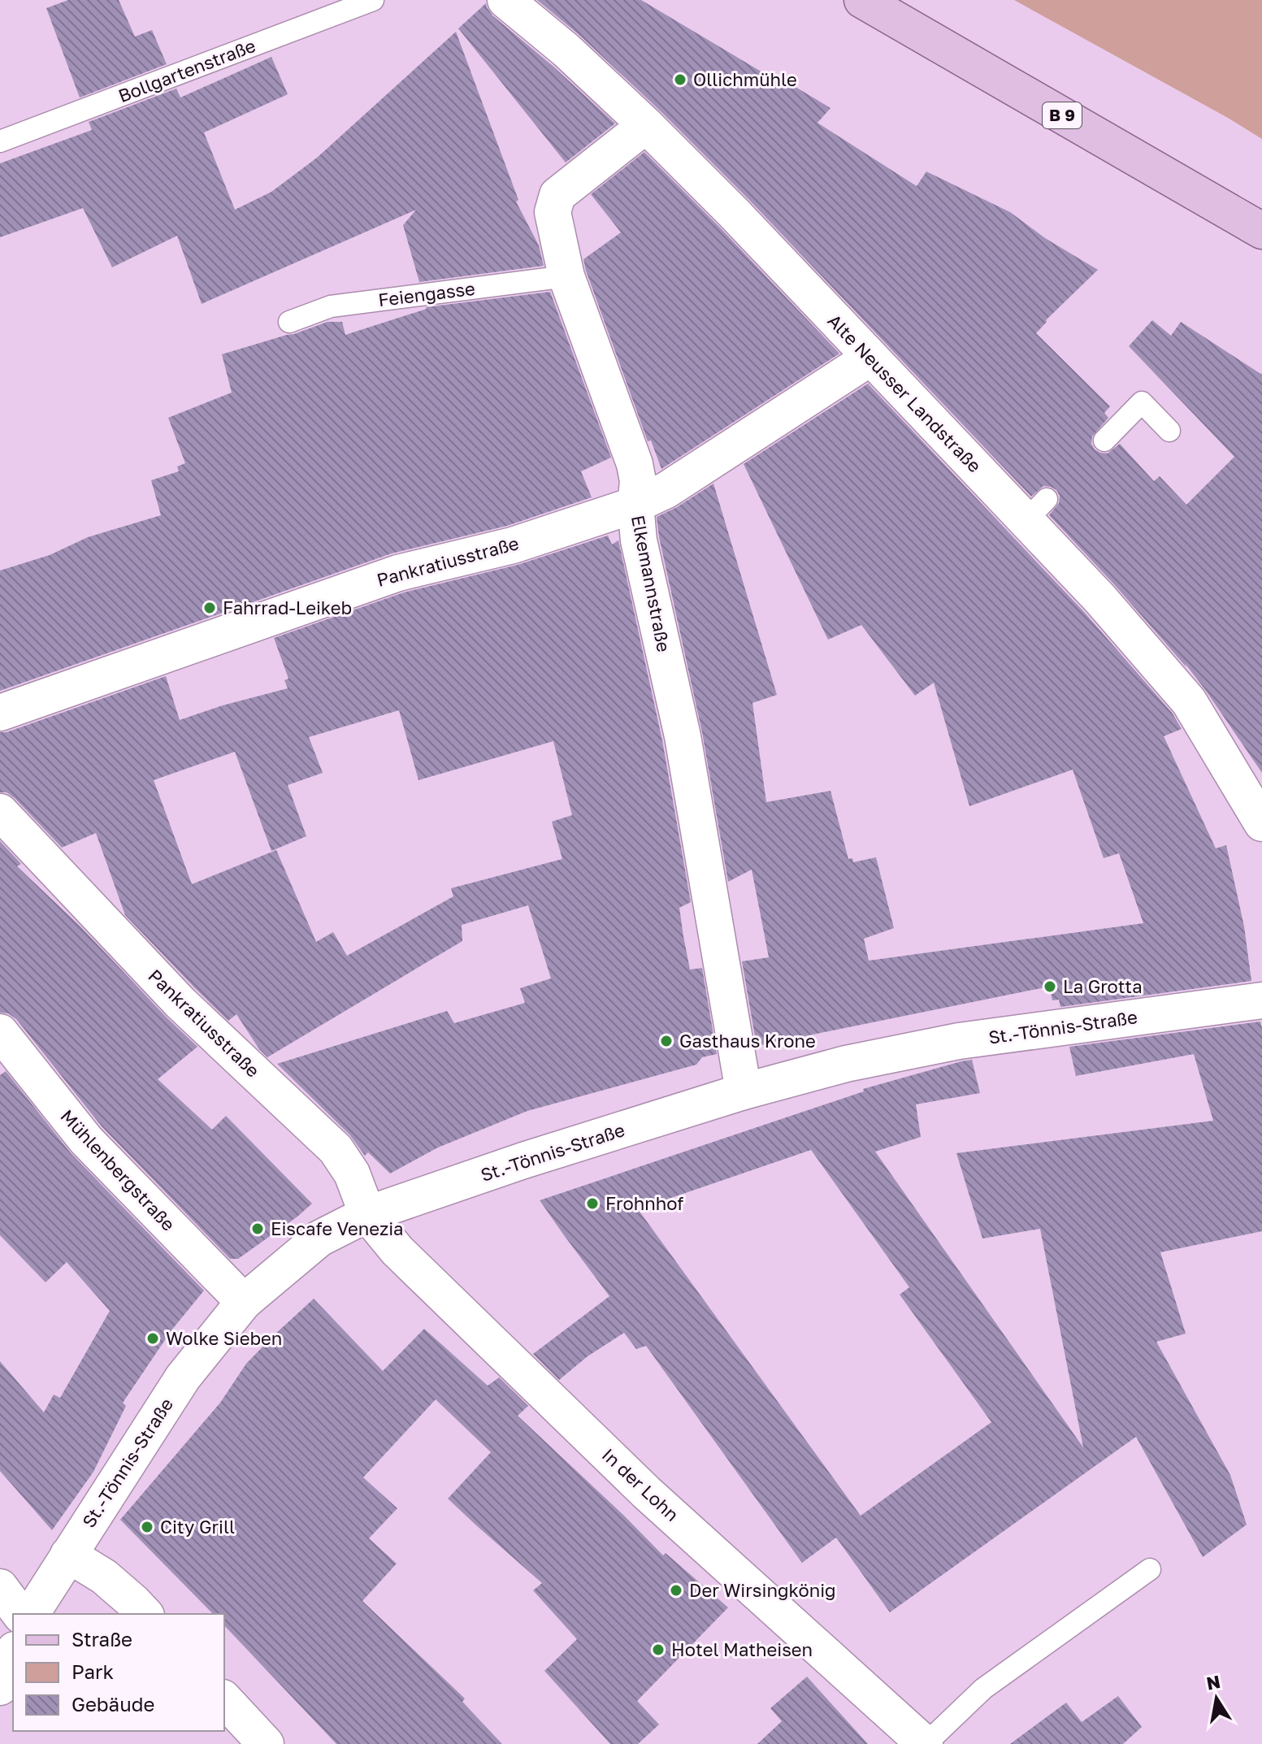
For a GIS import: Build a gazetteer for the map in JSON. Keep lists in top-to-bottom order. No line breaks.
{"streets":{"main road":["B 9","Alte Neusser Landstraße","Pankratiusstraße","Elkemannstraße","St.-Tönnis-Straße","Mühlenbergstraße","In der Lohn"],"lane":["Bollgartenstraße","Feiengasse"]},"crossings":[["Feiengasse","Elkemannstraße"],["Alte Neusser Landstraße","Pankratiusstraße"],["Alte Neusser Landstraße","Elkemannstraße"],["Pankratiusstraße","Elkemannstraße"],["Pankratiusstraße","St.-Tönnis-Straße"],["Pankratiusstraße","In der Lohn"],["Elkemannstraße","St.-Tönnis-Straße"],["St.-Tönnis-Straße","Mühlenbergstraße"],["St.-Tönnis-Straße","In der Lohn"]],"places":["Ollichmühle","Fahrrad-Leikeb","La Grotta","Gasthaus Krone","Frohnhof","Eiscafe Venezia","Wolke Sieben","City Grill","Der Wirsingkönig","Hotel Matheisen"],"legend":["Straße","Park","Gebäude"],"north":"top"}
